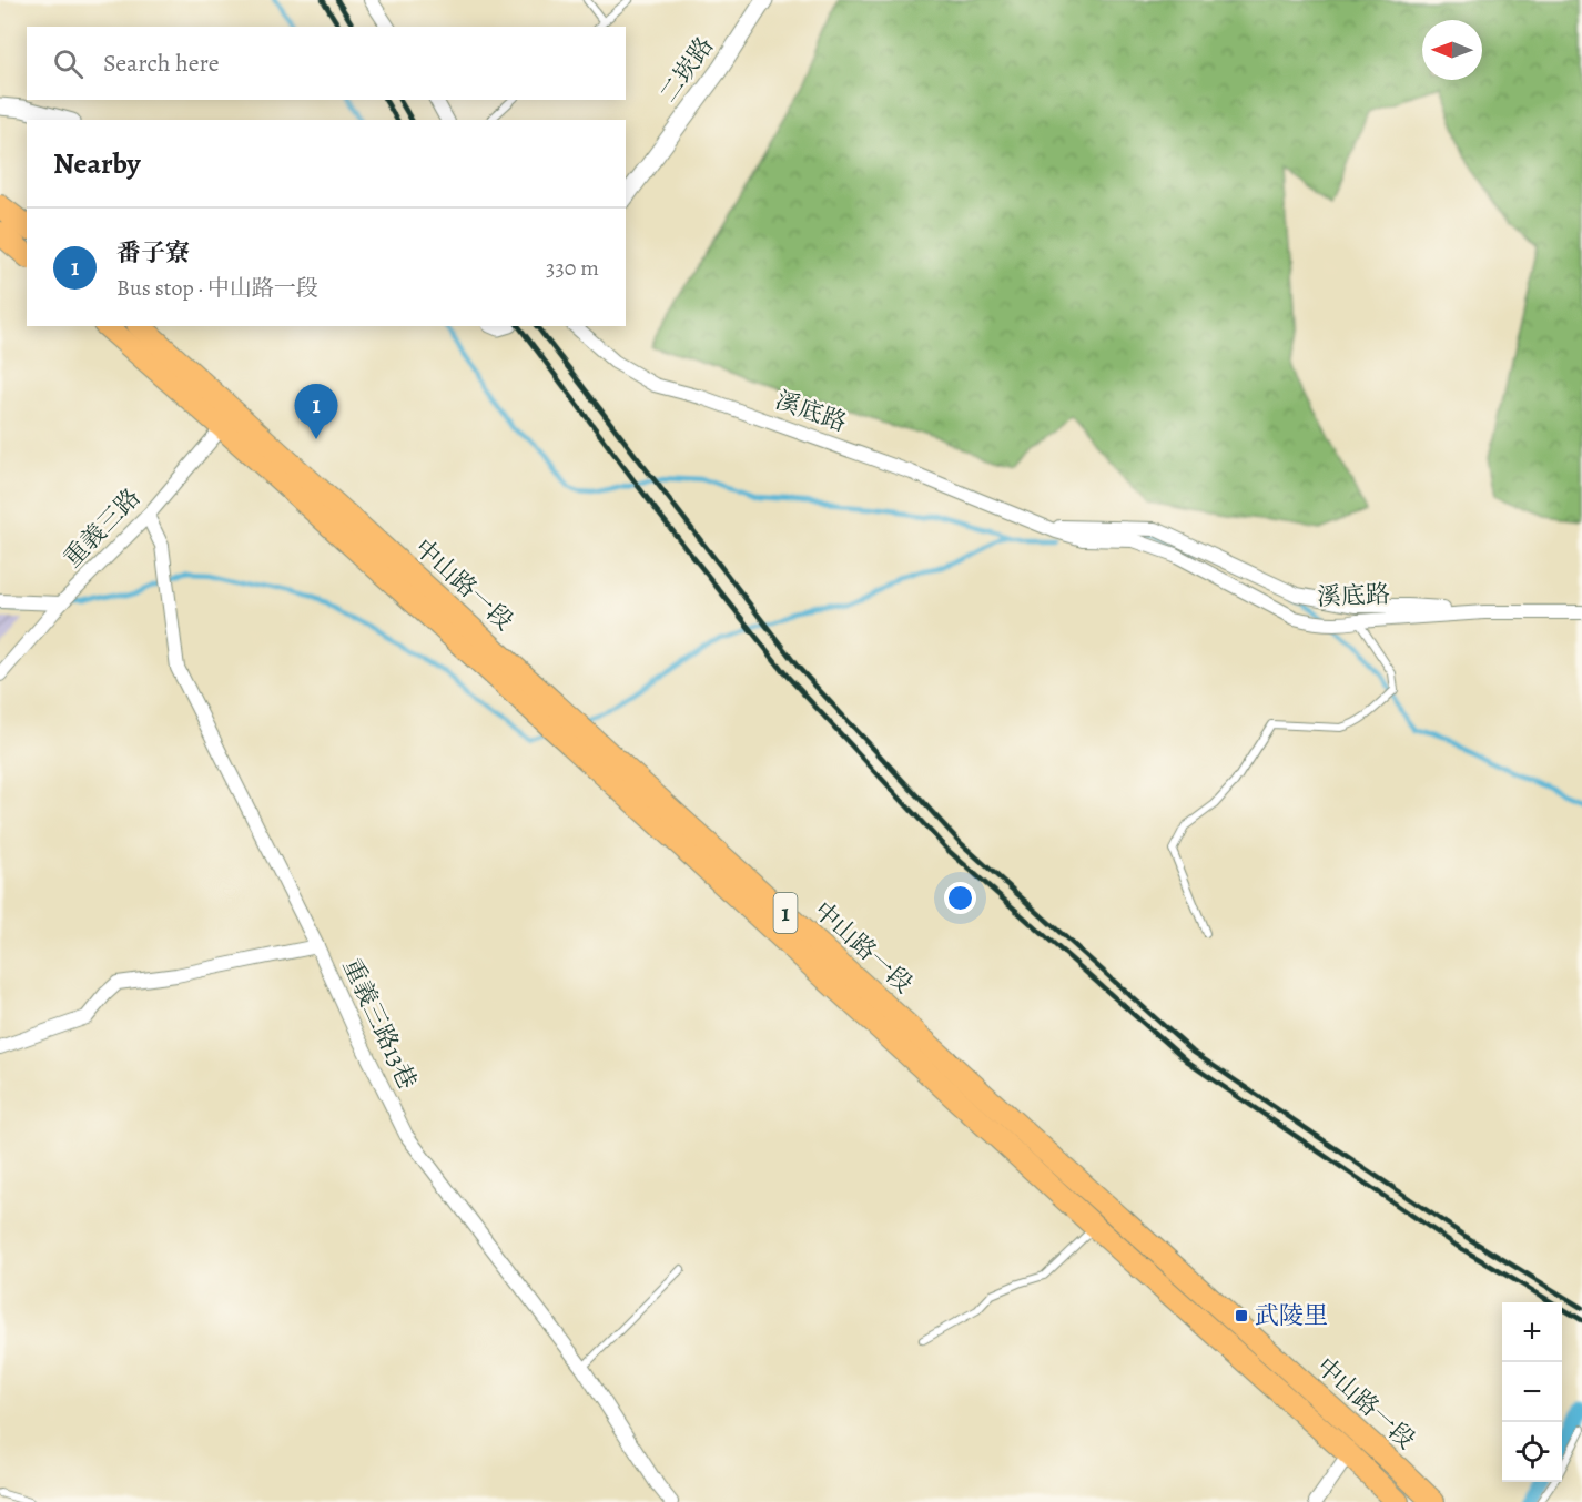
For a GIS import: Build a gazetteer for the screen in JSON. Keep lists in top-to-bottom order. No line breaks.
{"streets":{"main road":["中山路一段","1"],"street":["二崁路","溪底路","重義三路","重義三路13巷"]},"crossings":[["重義三路","中山路一段"],["重義三路","重義三路13巷"]],"places":{"transit":["武陵里"]},"north":"left","page":{"search":"Search here","heading":"Nearby","list":[{"mark":"1","name":"番子寮","note":"Bus stop · 中山路一段","value":"330 m"}],"pins":"1","map_buttons":["+","−"]}}
